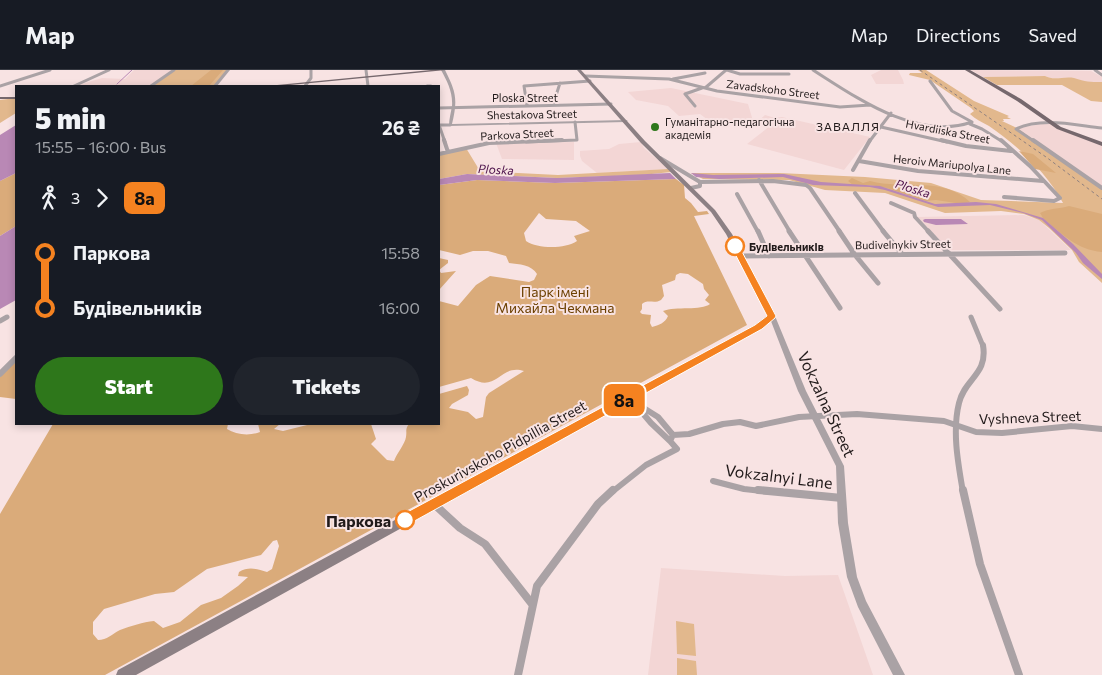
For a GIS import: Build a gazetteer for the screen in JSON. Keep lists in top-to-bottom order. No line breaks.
{"streets":{"main road":["Proskurivskoho Pidpillia Street"],"street":["Zavadskoho Street","Ploska Street","Shestakova Street","Hvardiiska Street","Parkova Street","Heroiv Mariupolya Lane","Budivelnykiv Street","Vokzalna Street","Vyshneva Street","Vokzalnyi Lane"]},"crossings":[["Shestakova Street","Parkova Street"],["Vokzalna Street","Vyshneva Street"],["Vokzalna Street","Proskurivskoho Pidpillia Street"],["Vokzalna Street","Vokzalnyi Lane"]],"districts":["ЗАВАЛЛЯ"],"water":["Ploska"],"parks":["Парк імені Михайла Чекмана"],"places":["Гуманітарно-педагогічна академія","Будівельників","Паркова"],"lines":["bus line 8а"],"page":{"header":"Map","nav":["Map","Directions","Saved"],"on_map":"8а","heading":["5 min","15:55 – 16:00 · Bus","26 ₴"],"legs":["3","8а"],"list":[{"name":"Паркова","value":"15:58"},{"name":"Будівельників","value":"16:00"}],"buttons":["Start","Tickets"]}}
